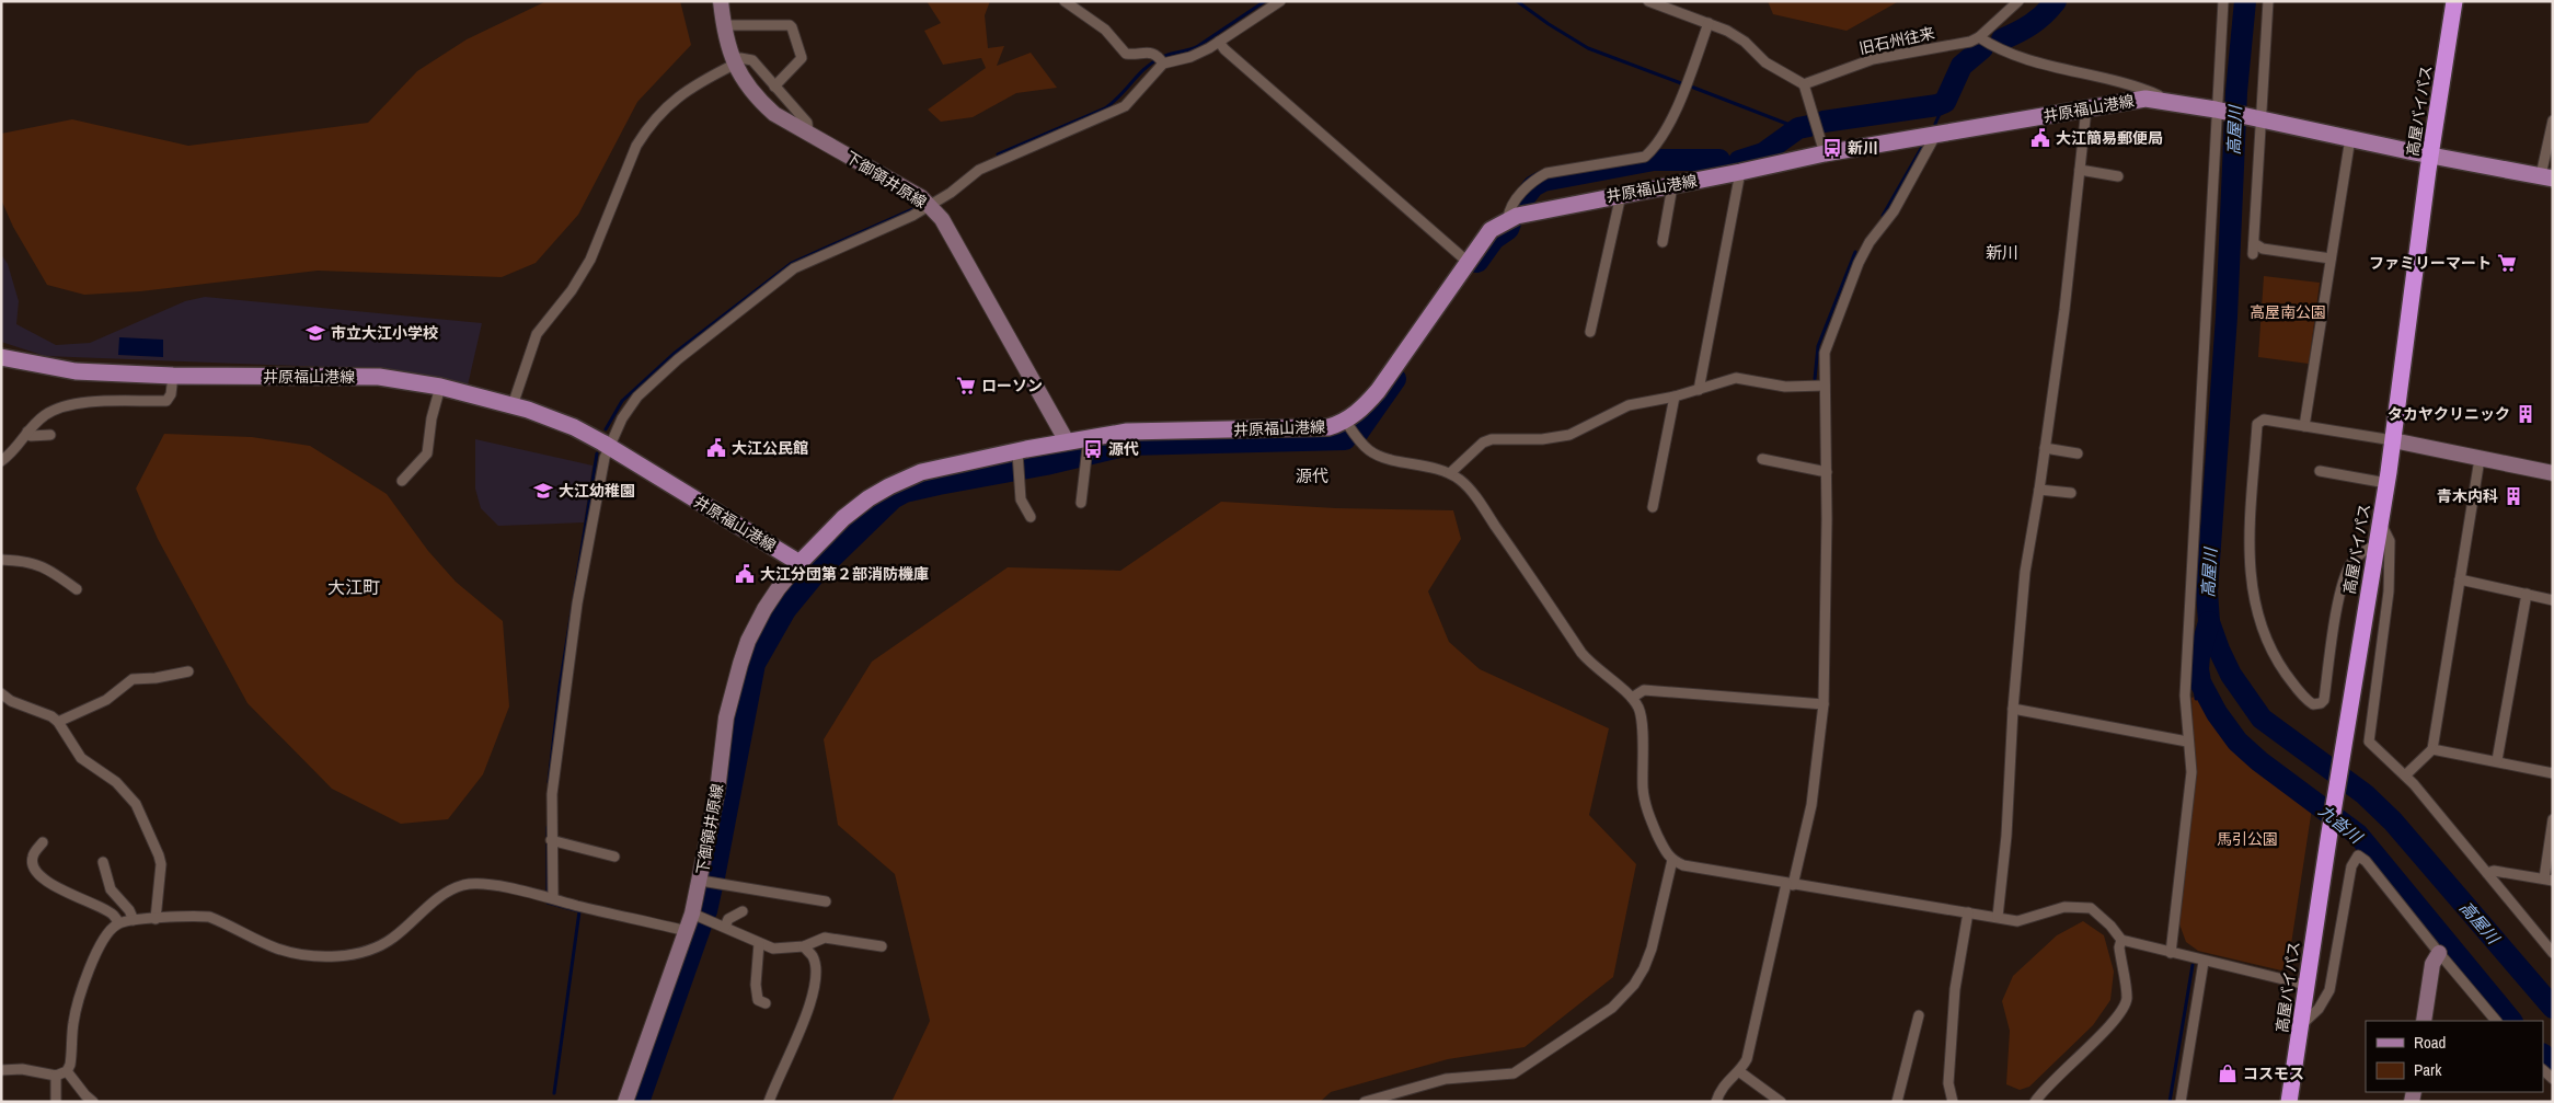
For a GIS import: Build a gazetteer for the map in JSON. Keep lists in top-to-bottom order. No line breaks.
{"streets":{"highway":["高屋バイパス"],"main road":["井原福山港線","下御領井原線"],"street":["旧石州往来"]},"crossings":[["井原福山港線","高屋バイパス"],["井原福山港線","下御領井原線"]],"districts":["新川","源代","大江町"],"water":["高屋川","九沓川"],"parks":["高屋南公園","馬引公園"],"places":{"public building":["大江簡易郵便局","大江公民館","大江分団第２部消防機庫"],"bus stop":["新川","源代"],"supermarket":["ファミリーマート","ローソン"],"school or university":["市立大江小学校","大江幼稚園"],"building":["タカヤクリニック","青木内科"],"shop":["コスモス"]},"legend":["Road","Park"]}
